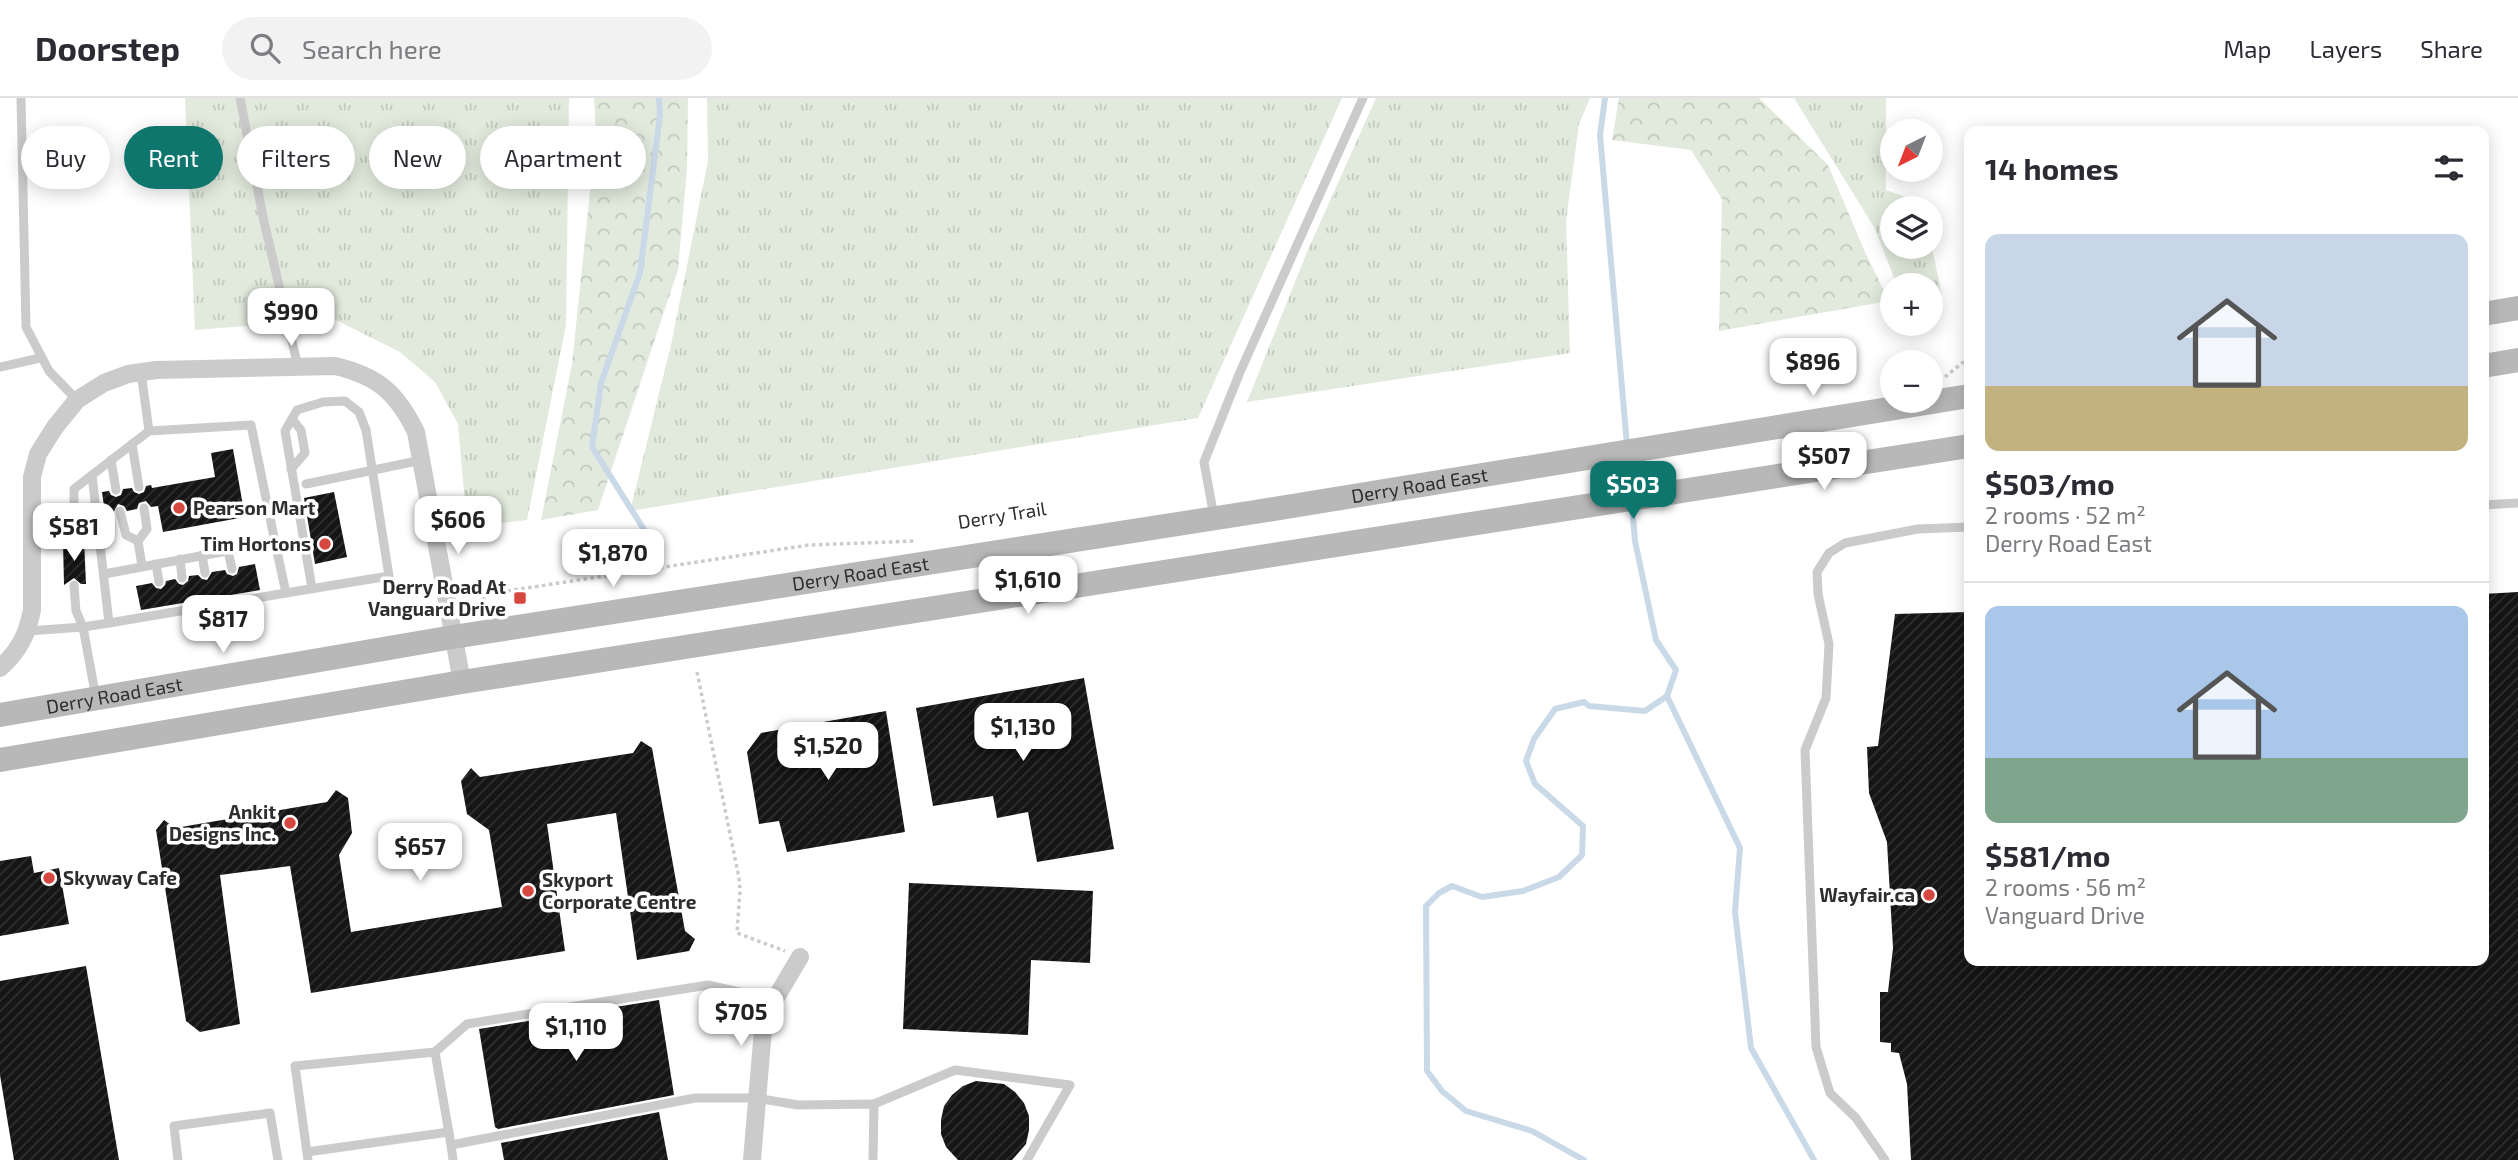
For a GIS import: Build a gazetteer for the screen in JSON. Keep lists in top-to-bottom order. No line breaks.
{"streets":{"main road":["Derry Road East"]},"places":{"other":["Pearson Mart","Tim Hortons","Ankit Designs Inc.","Skyway Cafe","Skyport Corporate Centre","Wayfair.ca"],"transit":["Derry Road At Vanguard Drive"]},"north":"bottom left","page":{"header":"Doorstep","search":"Search here","nav":["Map","Layers","Share"],"map_buttons":["+","−"],"chip":["Buy","Rent","Filters","New","Apartment"],"heading":"14 homes","list":[{"name":"$503/mo","note":"2 rooms · 52 m² · Derry Road East"},{"name":"$581/mo","note":"2 rooms · 56 m² · Vanguard Drive"}],"price":["$990","$896","$507","$503","$606","$581","$1,870","$1,610","$817","$1,130","$1,520","$657","$705","$1,110"]}}
